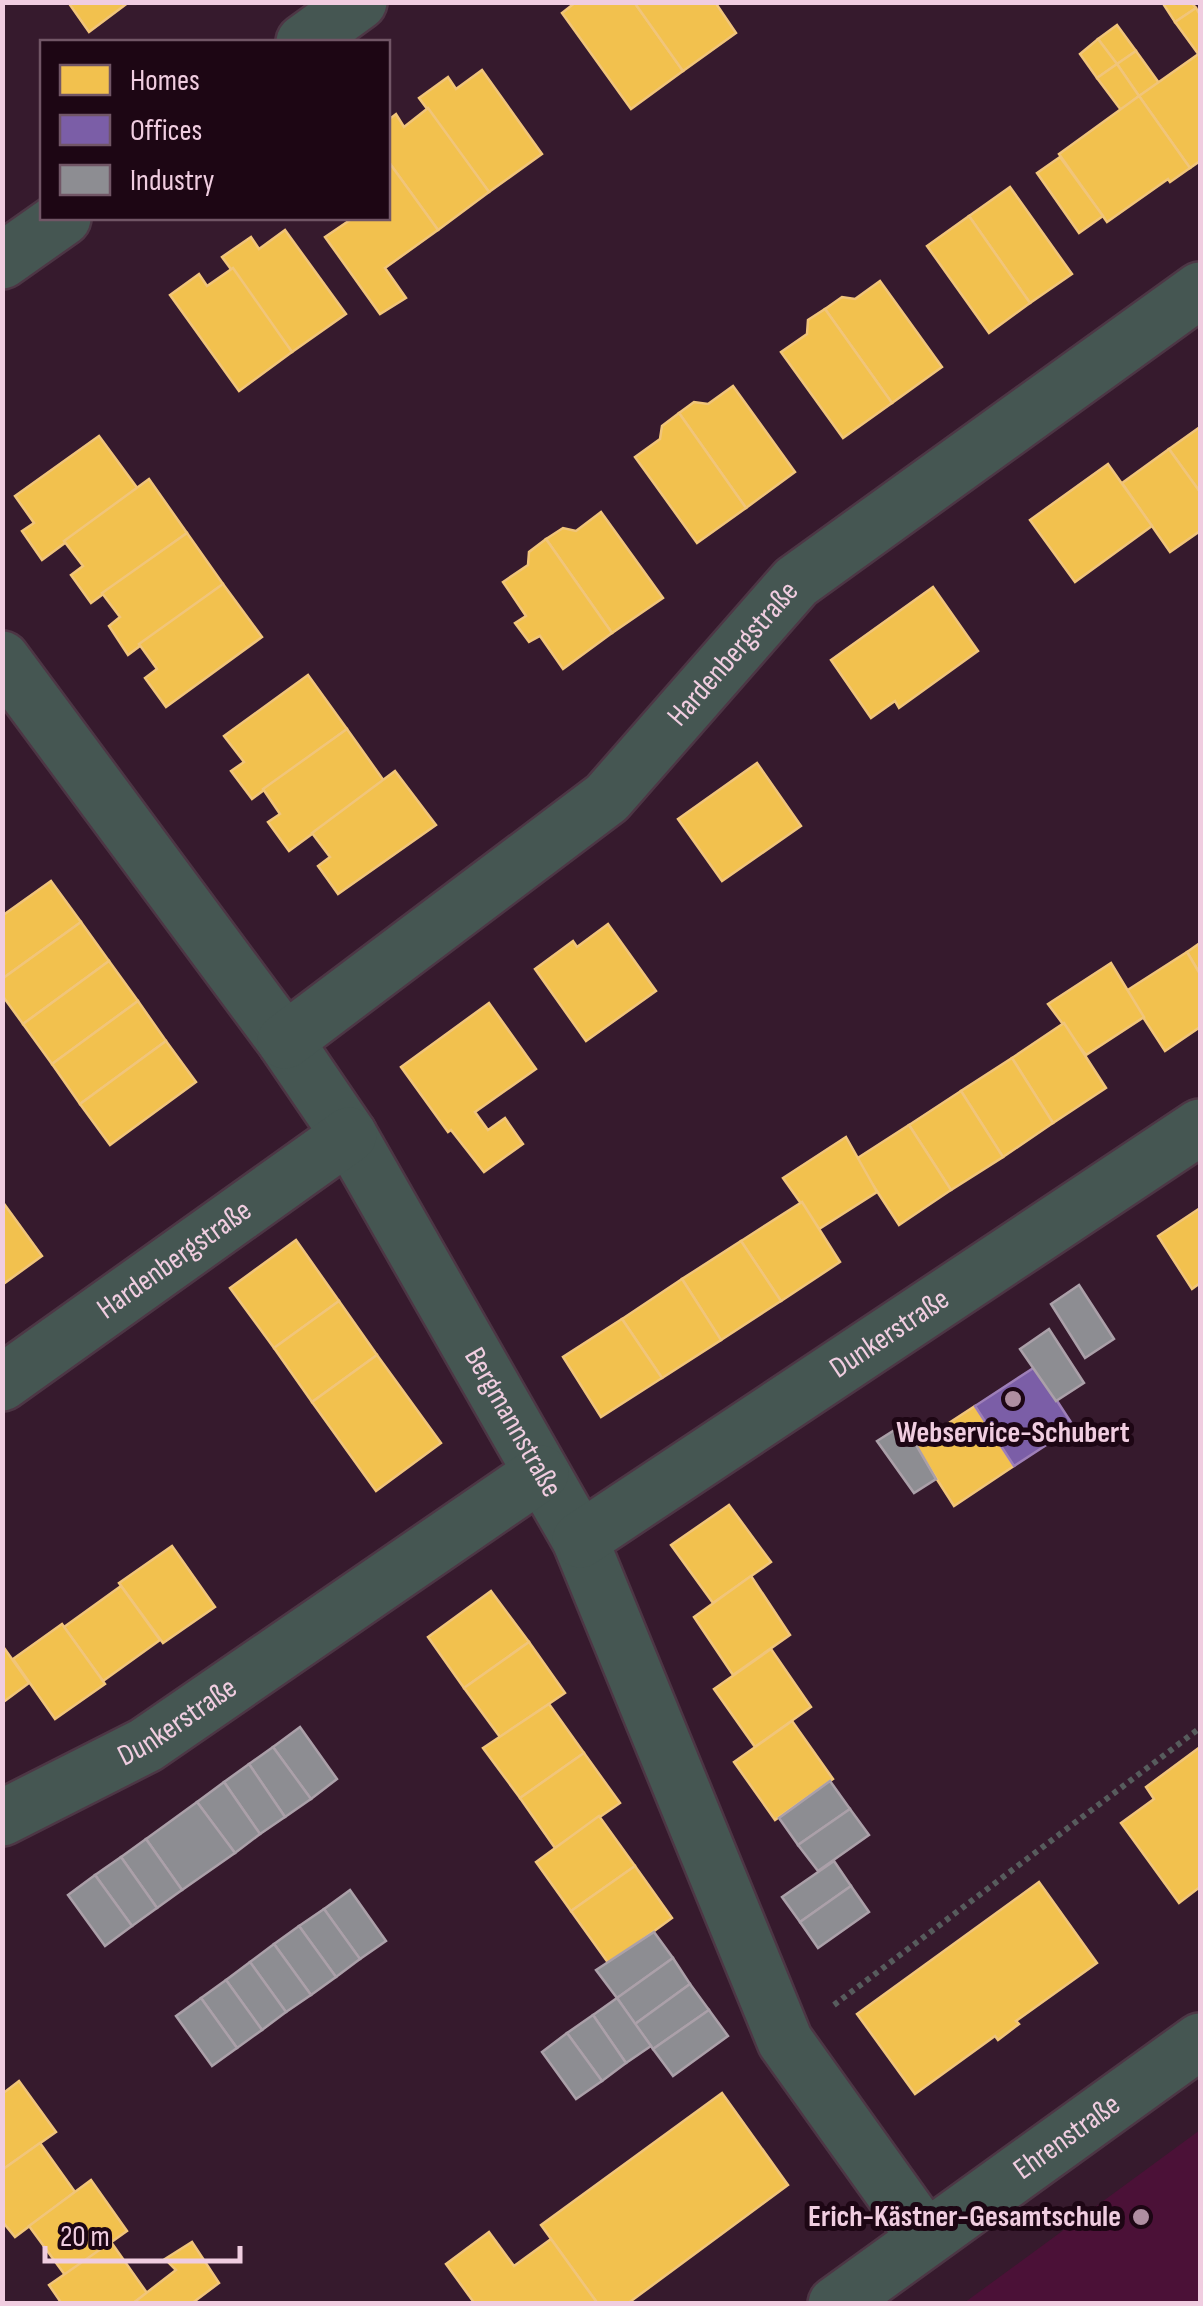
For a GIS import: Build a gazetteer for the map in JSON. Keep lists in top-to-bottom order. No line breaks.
{"streets":{"street":["Hardenbergstraße","Dunkerstraße","Bergmannstraße","Ehrenstraße"]},"crossings":[["Hardenbergstraße","Bergmannstraße"],["Dunkerstraße","Bergmannstraße"],["Bergmannstraße","Ehrenstraße"]],"places":["Webservice-Schubert","Erich-Kästner-Gesamtschule"],"legend":["Homes","Offices","Industry"],"scale_bar":"20 m"}
